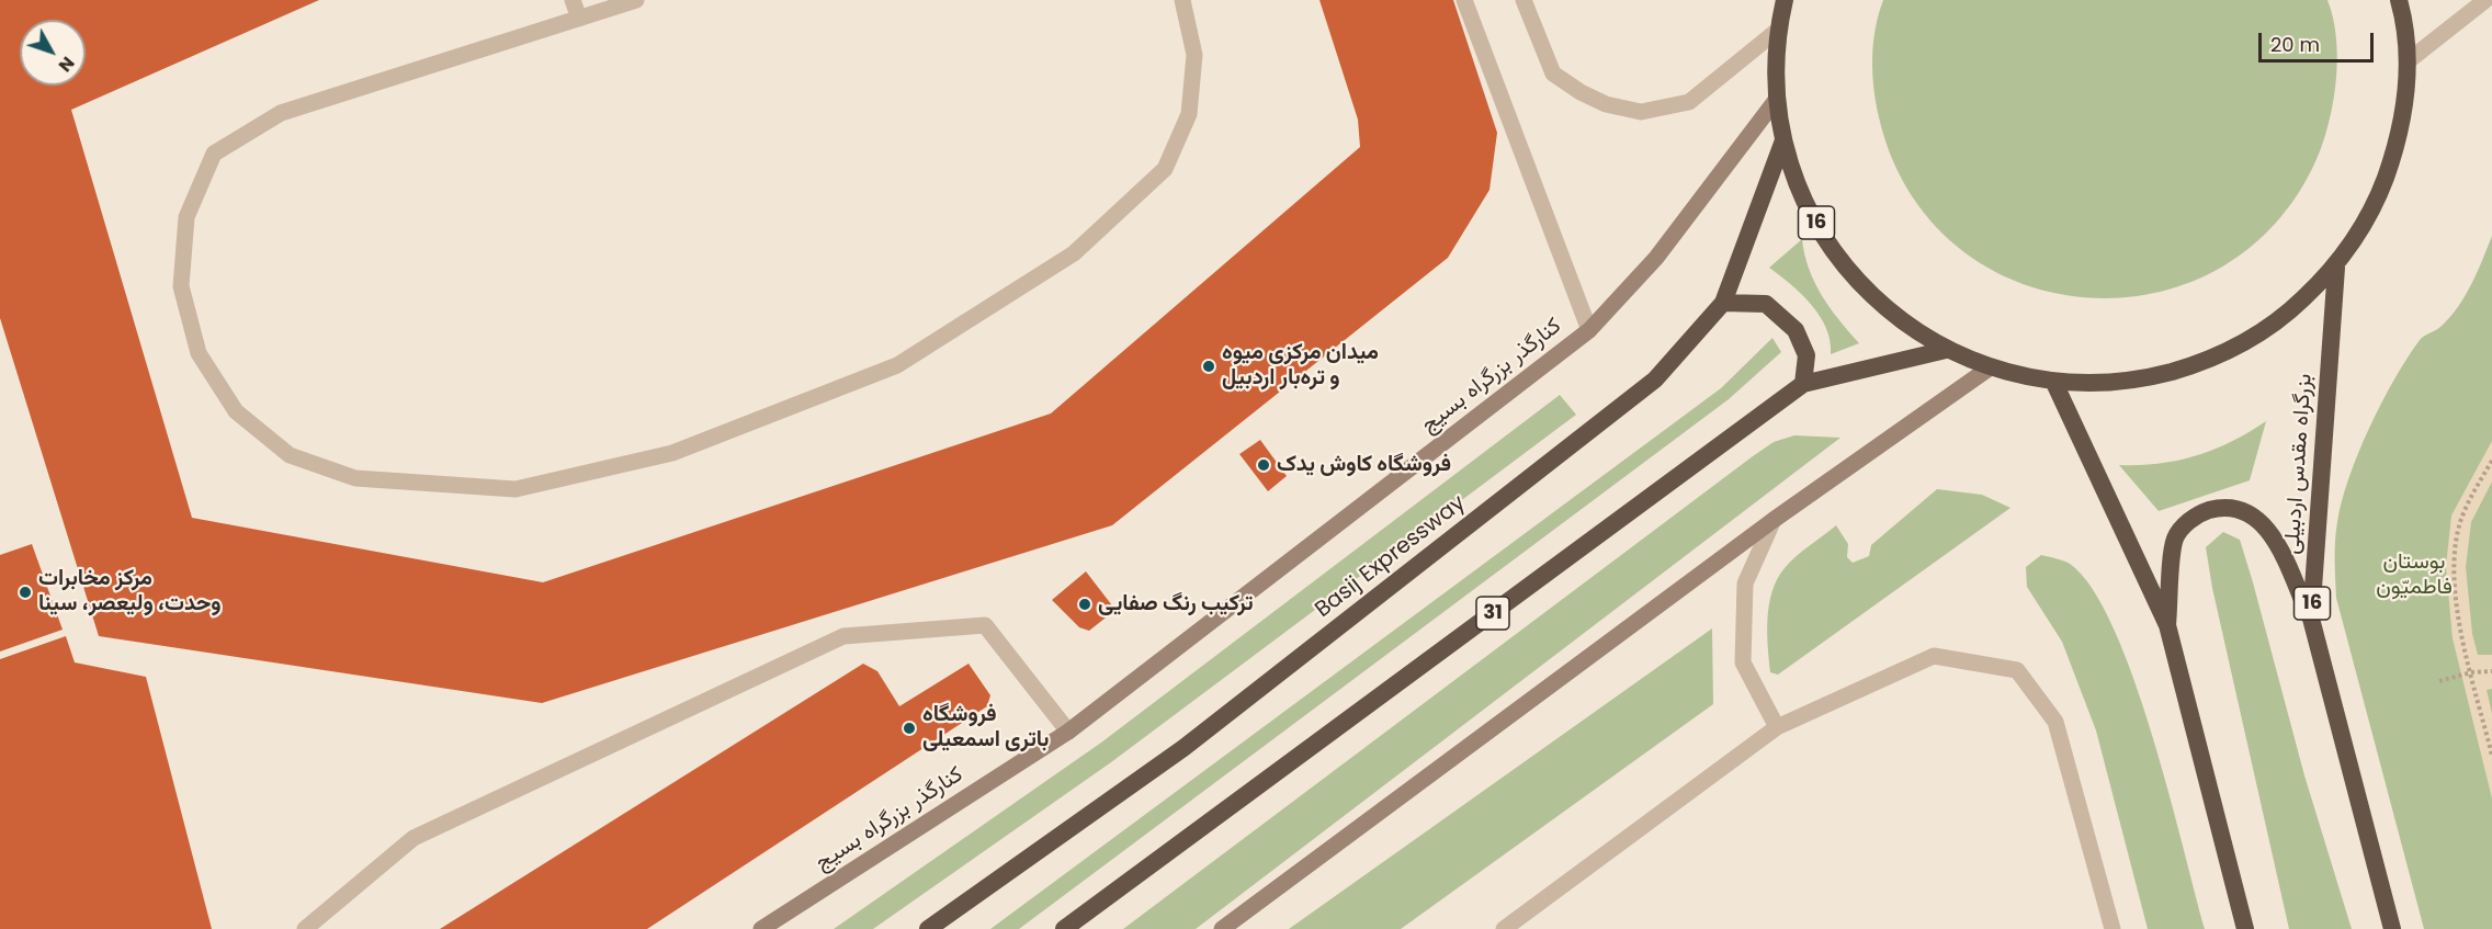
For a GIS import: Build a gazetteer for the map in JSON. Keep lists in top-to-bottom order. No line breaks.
{"streets":{"highway":["16","بزرگراه مقدس اردبیلی","Basij Expressway","31"],"main road":["کنارگذر بزرگراه بسیج"]},"crossings":[["16","کنارگذر بزرگراه بسیج"],["16","بزرگراه مقدس اردبیلی"],["16","Basij Expressway"],["16","31"]],"parks":["بوستان فاطمیّون"],"places":["میدان مرکزی میوه و تره‌بار اردبیل","فروشگاه کاوش یدک","مرکز مخابرات وحدت، ولیعصر، سینا","ترکیب رنگ صفایی","فروشگاه باتری اسمعیلی"],"scale_bar":"20 m","north":"bottom right"}
